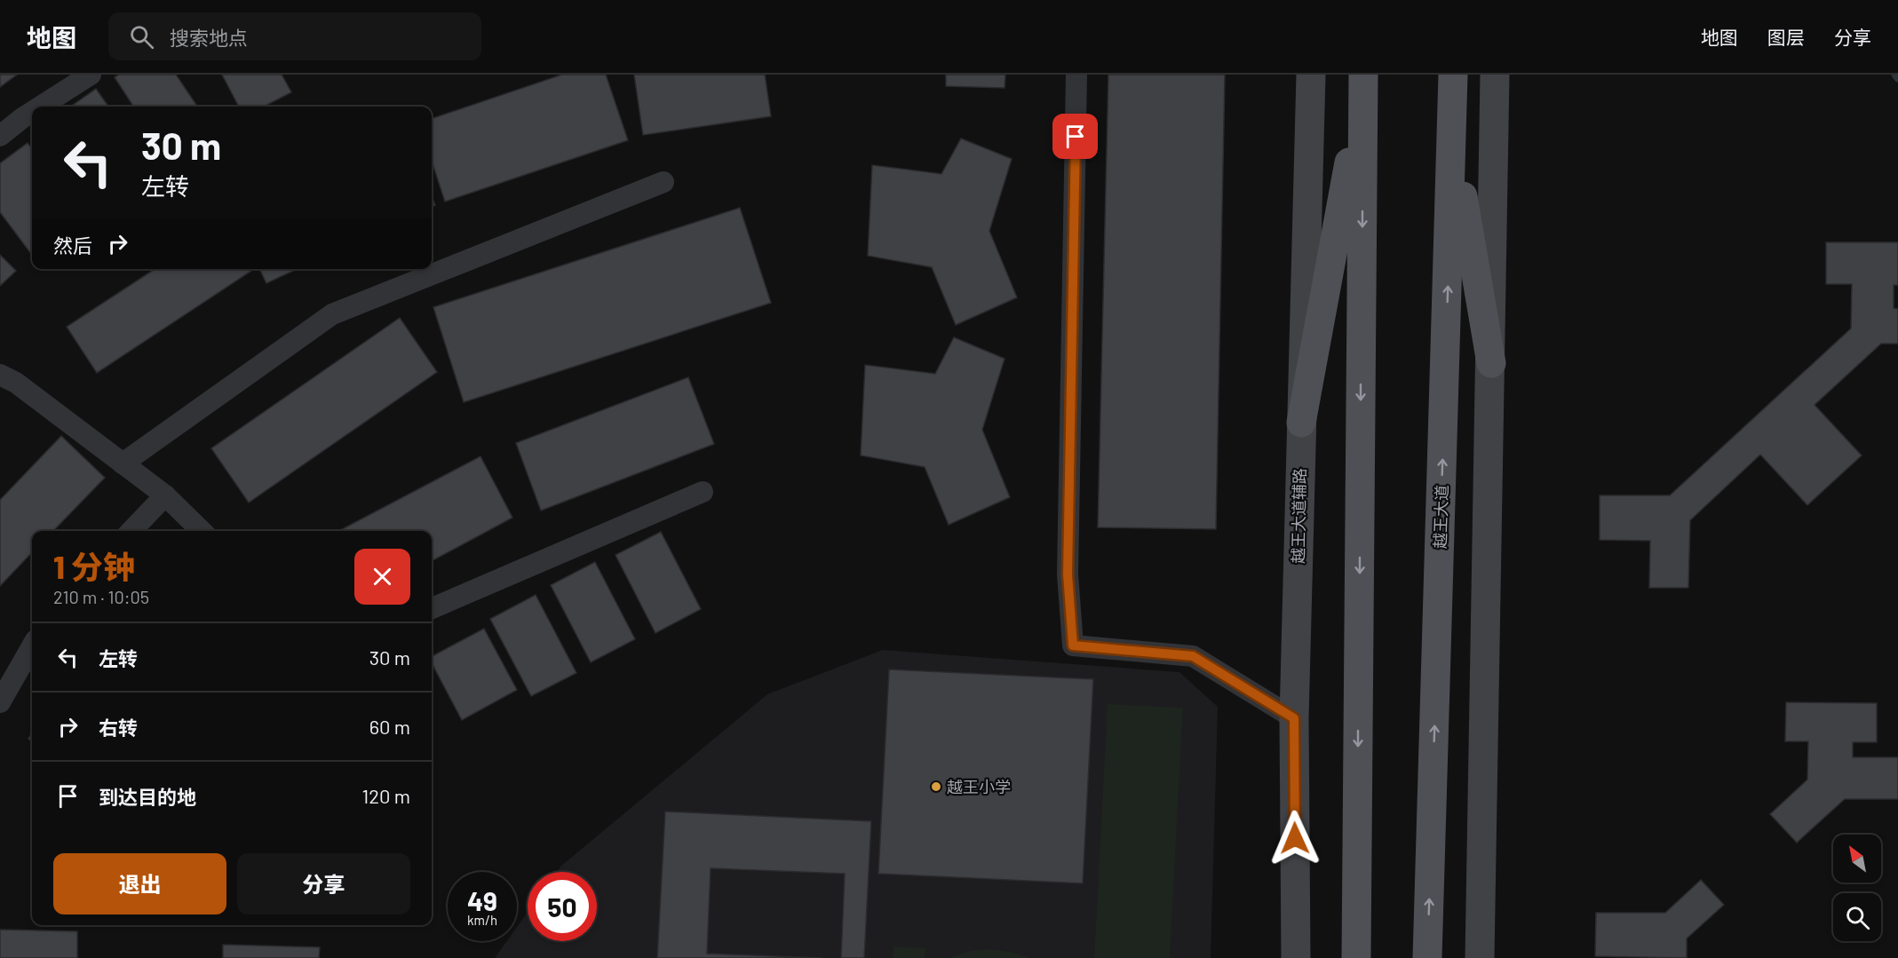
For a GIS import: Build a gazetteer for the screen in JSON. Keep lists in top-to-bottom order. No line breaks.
{"streets":{"main road":["越王大道辅路","越王大道"]},"places":["越王小学"],"north":"top left","page":{"header":"地图","search":"搜索地点","nav":["地图","图层","分享"],"turn":["30 m","左转"],"then":"然后","heading":["1 分钟","210 m · 10:05"],"list":[{"name":"左转","value":"30 m"},{"name":"右转","value":"60 m"},{"name":"到达目的地","value":"120 m"}],"buttons":["退出","分享"],"speed":"49 km/h","limit":"50"}}
